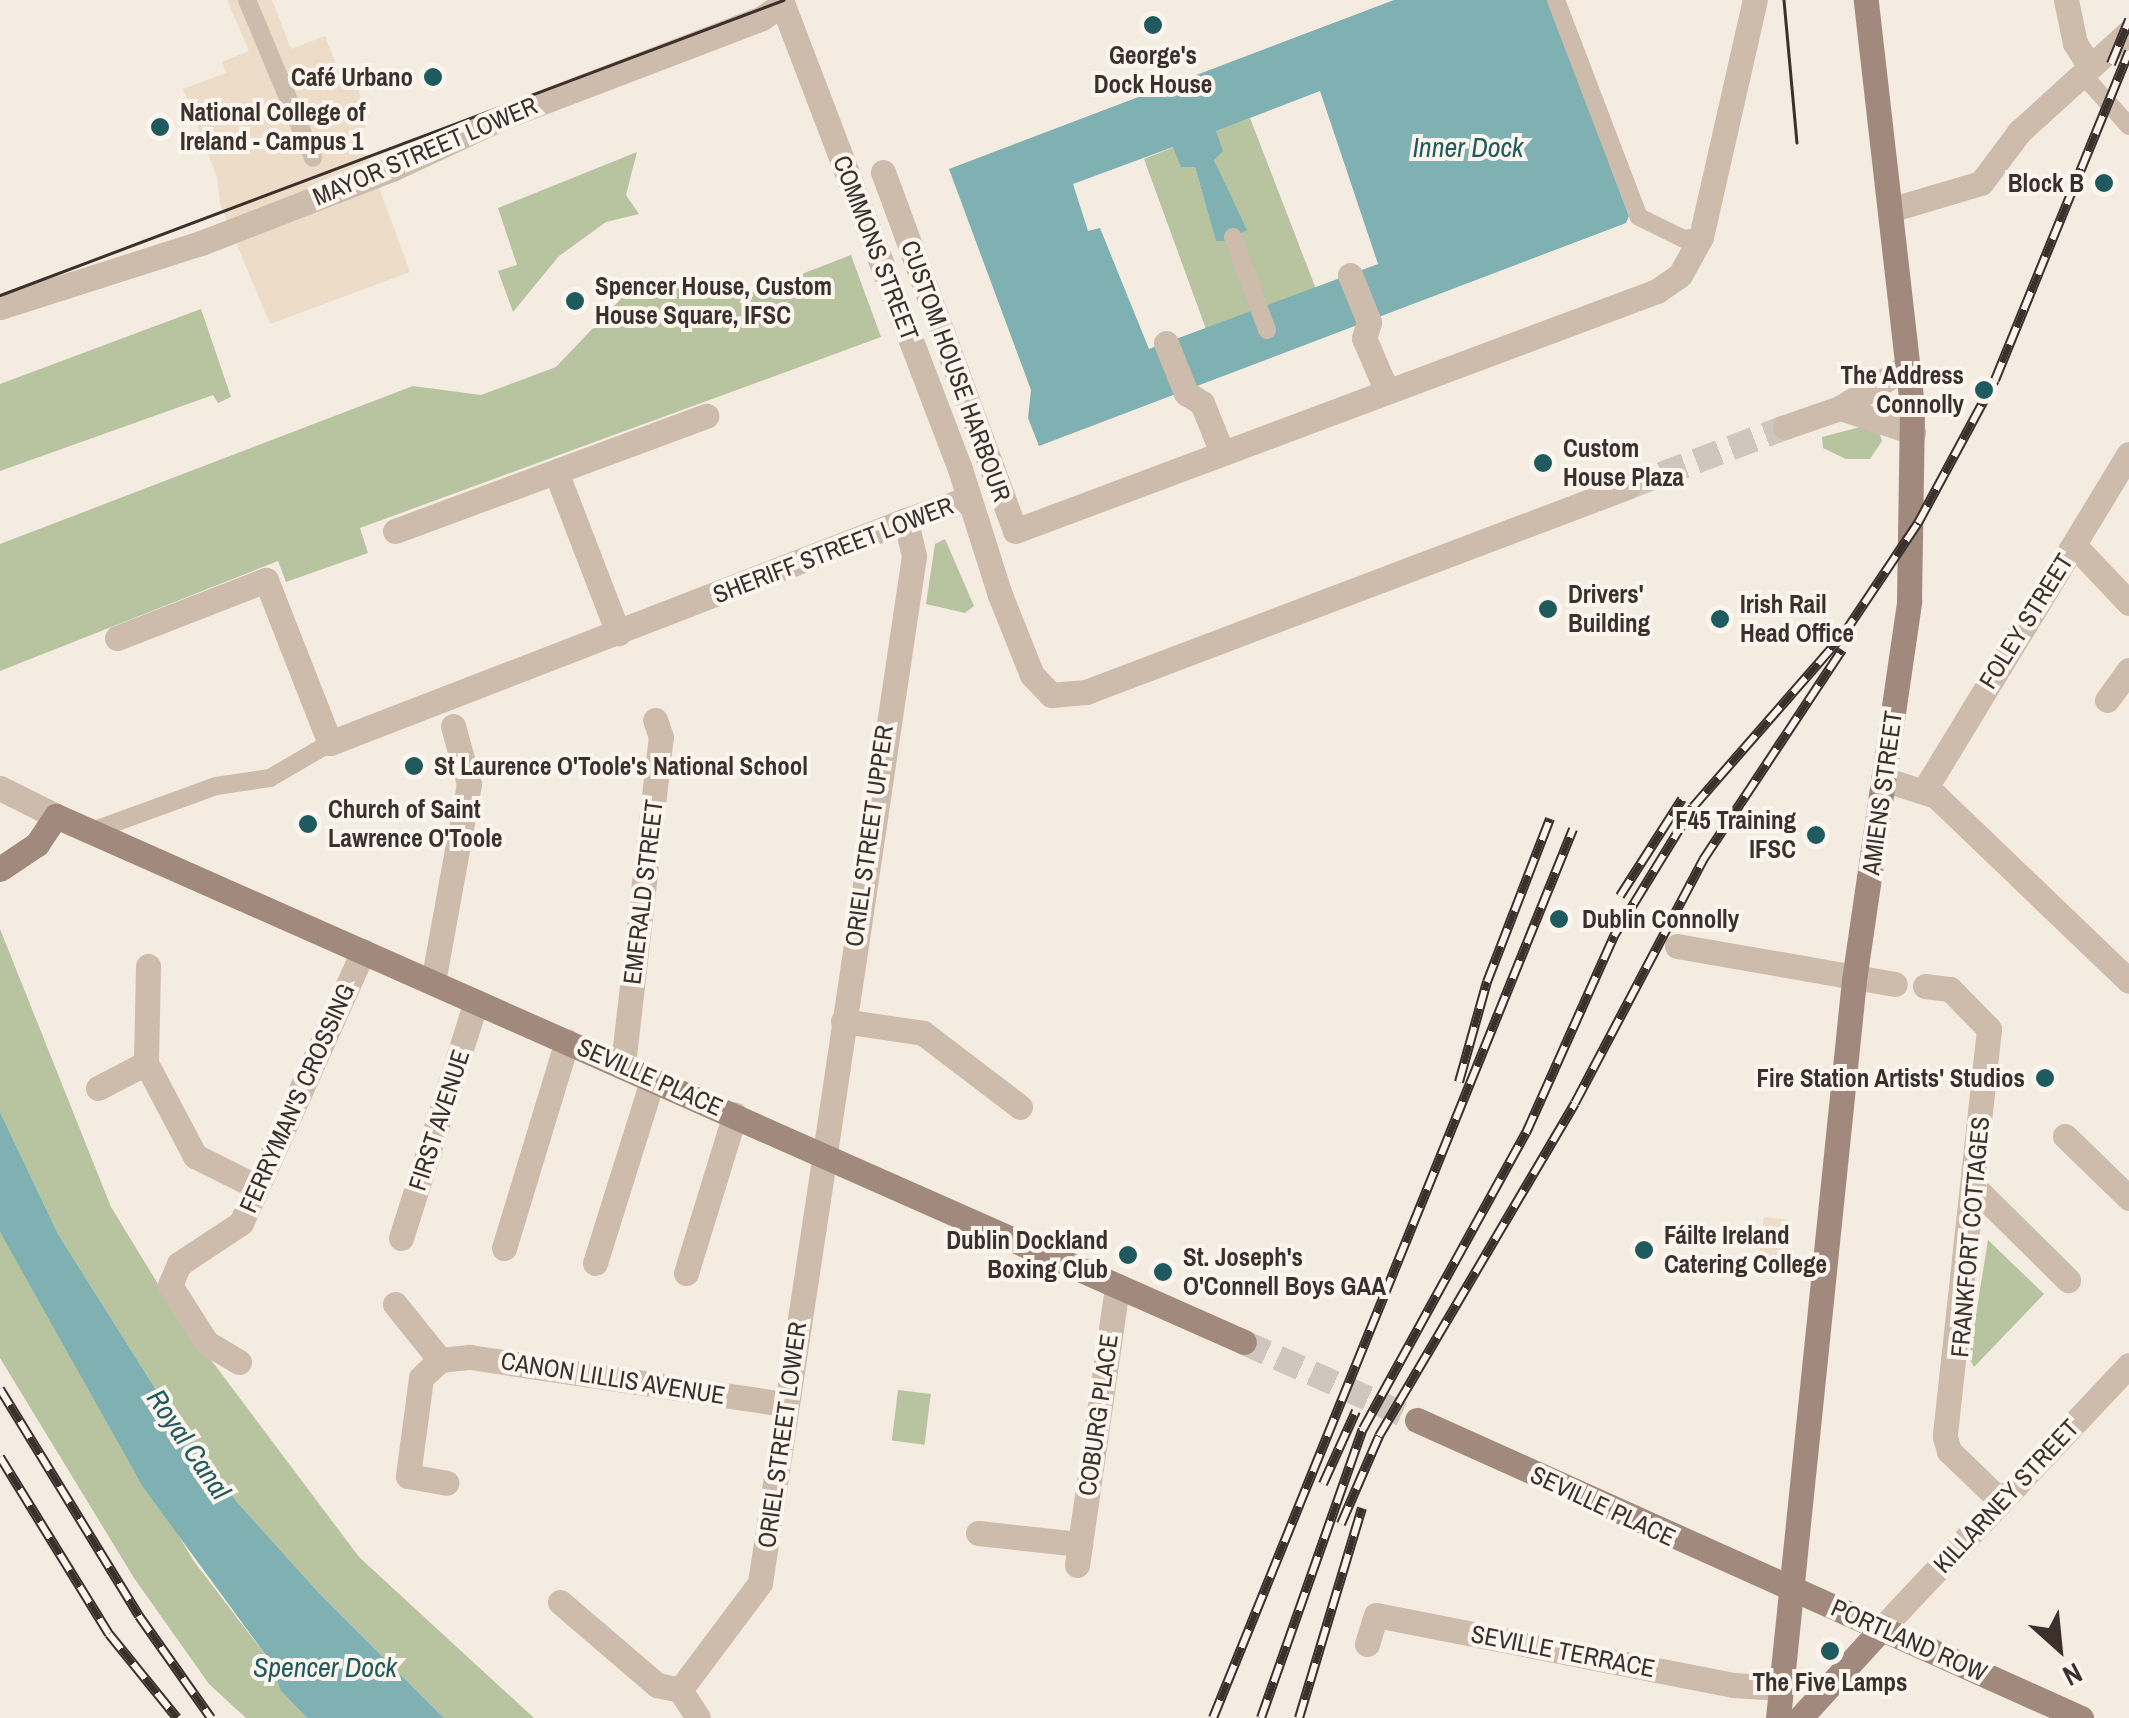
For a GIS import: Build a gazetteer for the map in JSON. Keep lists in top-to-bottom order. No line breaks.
{"streets":{"main road":["AMIENS STREET","SEVILLE PLACE","PORTLAND ROW"],"street":["MAYOR STREET LOWER","COMMONS STREET","CUSTOM HOUSE HARBOUR","SHERIFF STREET LOWER","FOLEY STREET","ORIEL STREET UPPER","EMERALD STREET","FERRYMAN'S CROSSING","FIRST AVENUE","FRANKFORT COTTAGES","CANON LILLIS AVENUE","COBURG PLACE","ORIEL STREET LOWER","KILLARNEY STREET","SEVILLE TERRACE"]},"crossings":[["MAYOR STREET LOWER","COMMONS STREET"],["COMMONS STREET","SHERIFF STREET LOWER"],["SHERIFF STREET LOWER","ORIEL STREET UPPER"],["SHERIFF STREET LOWER","SEVILLE PLACE"],["AMIENS STREET","SEVILLE PLACE"],["AMIENS STREET","PORTLAND ROW"],["AMIENS STREET","SEVILLE TERRACE"],["ORIEL STREET UPPER","SEVILLE PLACE"],["ORIEL STREET UPPER","ORIEL STREET LOWER"],["EMERALD STREET","SEVILLE PLACE"],["SEVILLE PLACE","FERRYMAN'S CROSSING"],["SEVILLE PLACE","FIRST AVENUE"],["SEVILLE PLACE","COBURG PLACE"],["SEVILLE PLACE","ORIEL STREET LOWER"],["SEVILLE PLACE","PORTLAND ROW"],["FRANKFORT COTTAGES","KILLARNEY STREET"],["CANON LILLIS AVENUE","ORIEL STREET LOWER"],["KILLARNEY STREET","PORTLAND ROW"]],"water":["Inner Dock","Royal Canal","Spencer Dock"],"places":["George's Dock House","Café Urbano","National College of Ireland - Campus 1","Block B","Spencer House, Custom House Square, IFSC","The Address Connolly","Custom House Plaza","Drivers' Building","Irish Rail Head Office","St Laurence O'Toole's National School","Church of Saint Lawrence O'Toole","F45 Training IFSC","Dublin Connolly","Fire Station Artists' Studios","Fáilte Ireland Catering College","Dublin Dockland Boxing Club","St. Joseph's O'Connell Boys GAA","The Five Lamps"],"north":"bottom right"}
